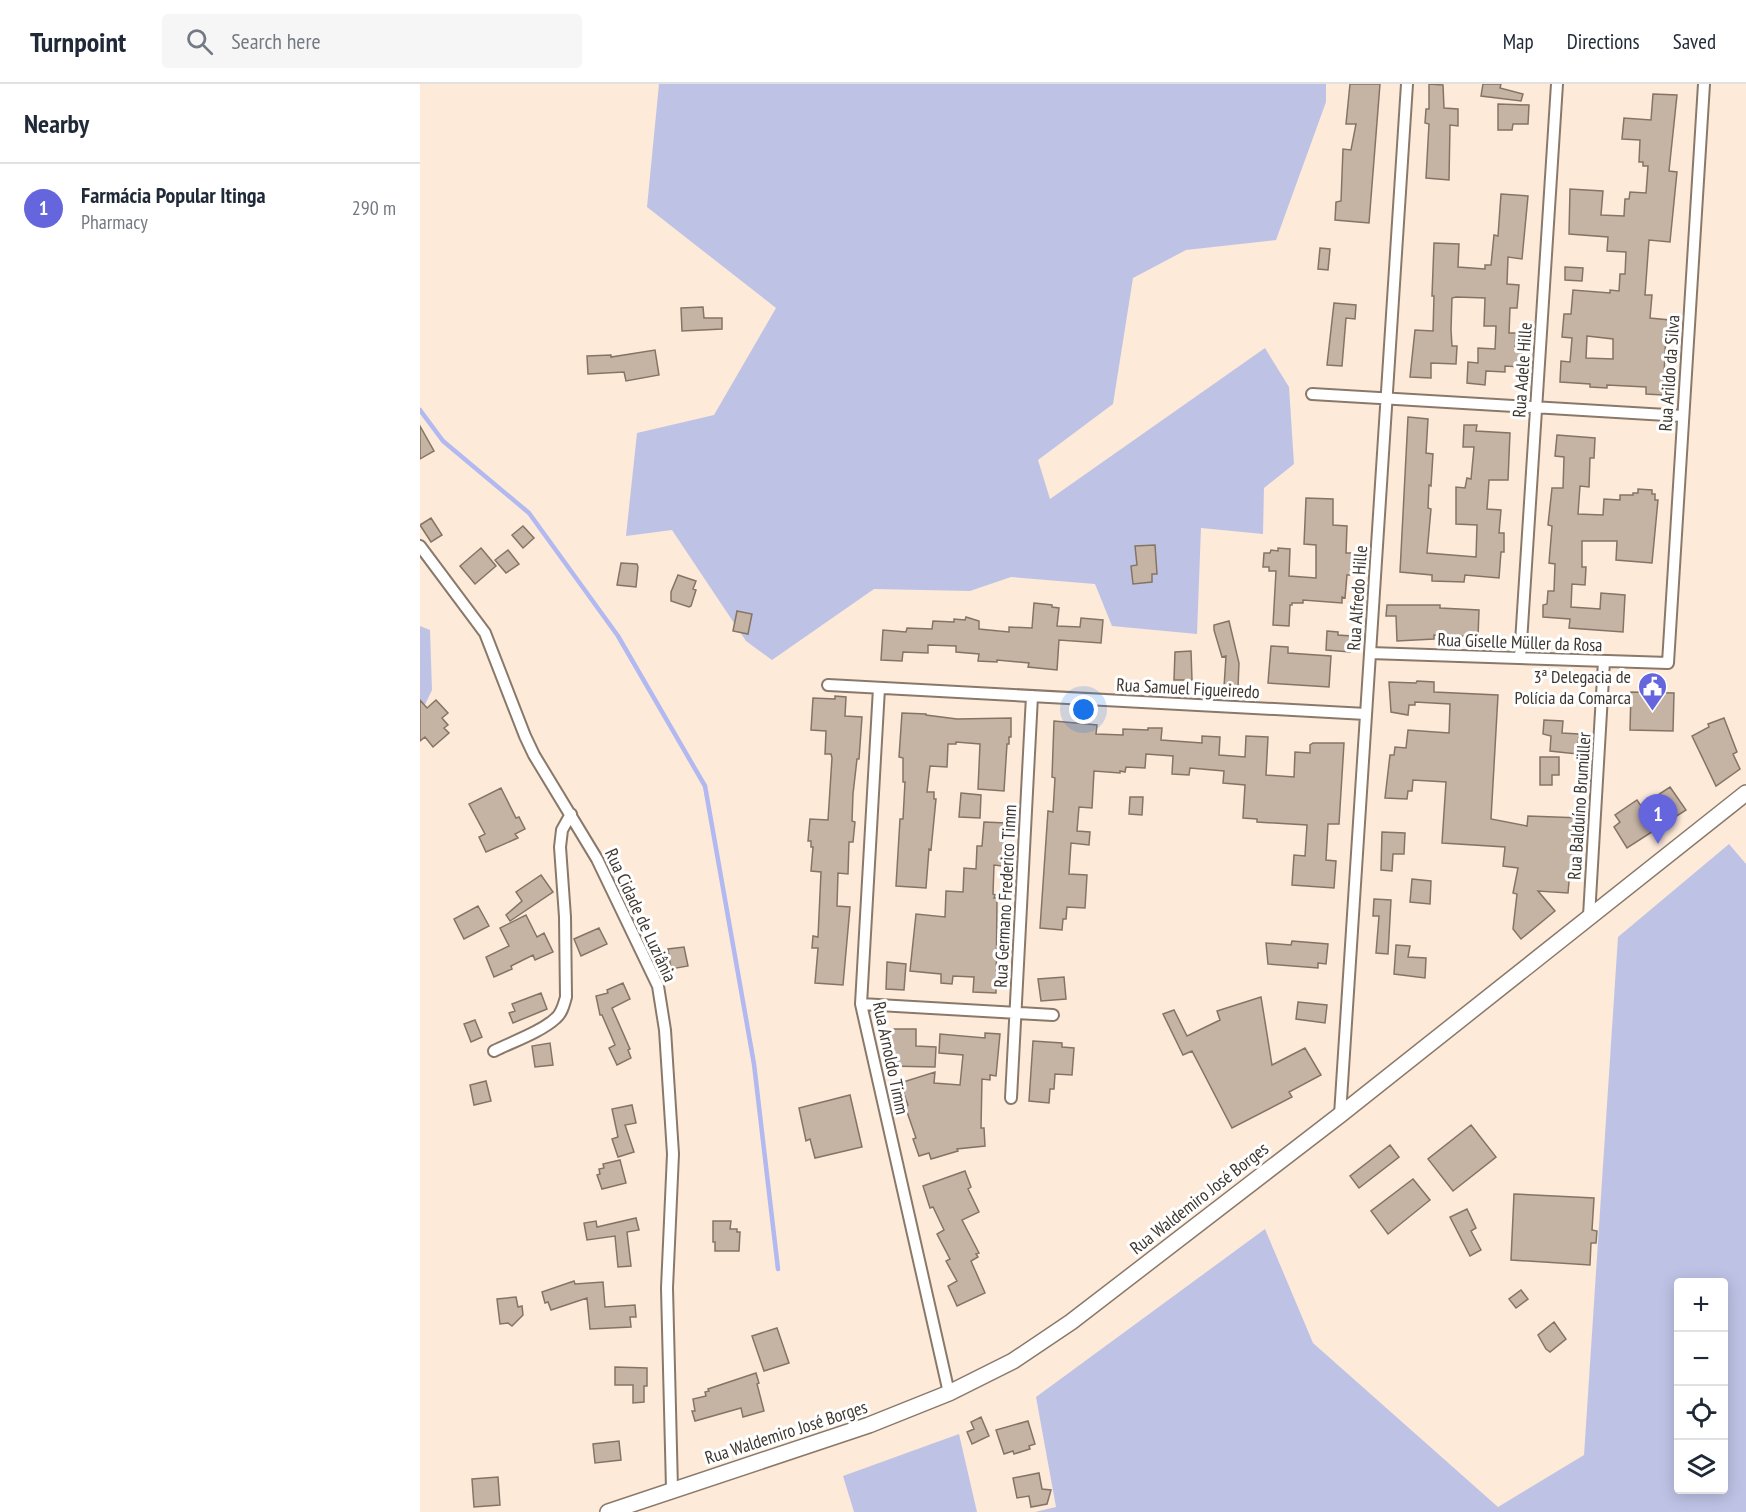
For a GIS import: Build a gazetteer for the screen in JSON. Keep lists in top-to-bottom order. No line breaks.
{"streets":{"main road":["Rua Waldemiro José Borges"],"street":["Rua Adele Hille","Rua Arildo da Silva","Rua Alfredo Hille","Rua Giselle Müller da Rosa","Rua Samuel Figueiredo","Rua Balduíno Brumüller","Rua Germano Frederico Timm","Rua Cidade de Luziânia","Rua Arnoldo Timm"]},"crossings":[["Rua Adele Hille","Rua Giselle Müller da Rosa"],["Rua Arildo da Silva","Rua Giselle Müller da Rosa"],["Rua Alfredo Hille","Rua Giselle Müller da Rosa"],["Rua Alfredo Hille","Rua Samuel Figueiredo"],["Rua Alfredo Hille","Rua Waldemiro José Borges"],["Rua Giselle Müller da Rosa","Rua Balduíno Brumüller"],["Rua Samuel Figueiredo","Rua Germano Frederico Timm"],["Rua Samuel Figueiredo","Rua Arnoldo Timm"],["Rua Balduíno Brumüller","Rua Waldemiro José Borges"],["Rua Cidade de Luziânia","Rua Waldemiro José Borges"],["Rua Arnoldo Timm","Rua Waldemiro José Borges"]],"places":{"public building":["3ª Delegacia de Polícia da Comarca"]},"page":{"header":"Turnpoint","search":"Search here","nav":["Map","Directions","Saved"],"heading":"Nearby","list":[{"mark":"1","name":"Farmácia Popular Itinga","note":"Pharmacy","value":"290 m"}],"pins":"1","map_buttons":["+","−"]}}
